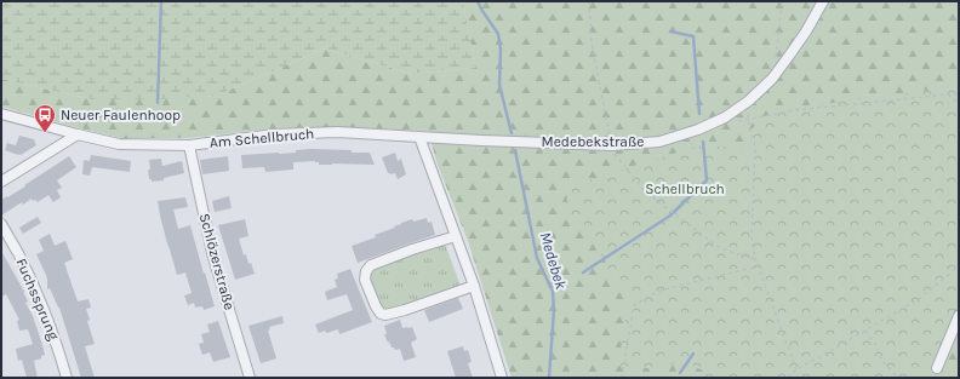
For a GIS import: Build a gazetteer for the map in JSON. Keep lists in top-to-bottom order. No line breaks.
{"streets":{"street":["Am Schellbruch","Medebekstraße","Schlözerstraße","Fuchssprung"]},"crossings":[["Am Schellbruch","Medebekstraße"],["Am Schellbruch","Schlözerstraße"]],"water":["Medebek"],"parks":["Schellbruch"],"places":{"bus stop":["Neuer Faulenhoop"]}}
